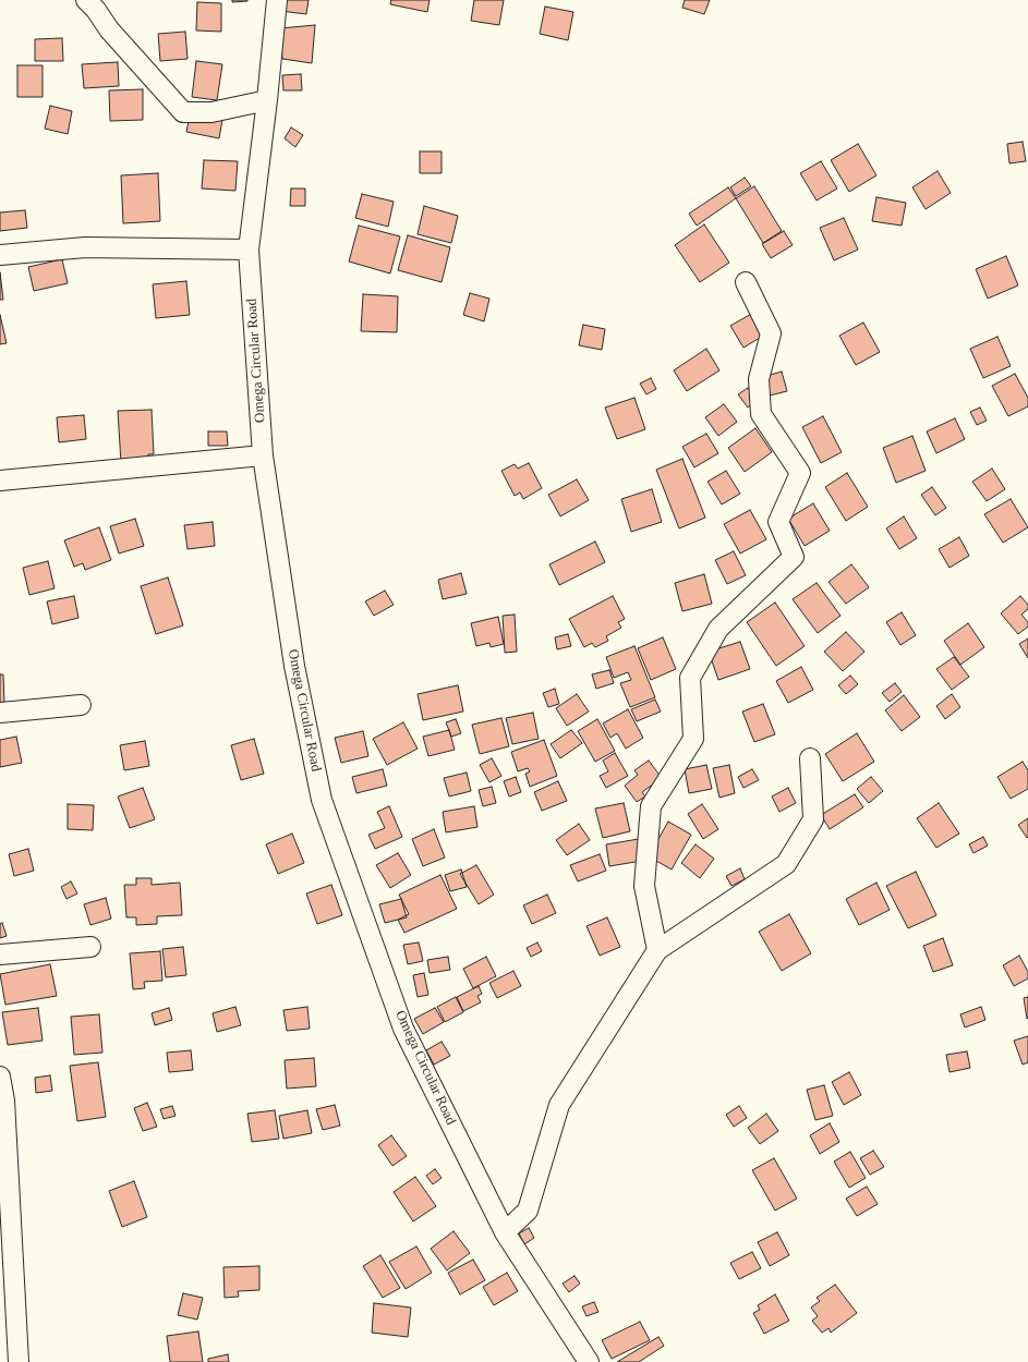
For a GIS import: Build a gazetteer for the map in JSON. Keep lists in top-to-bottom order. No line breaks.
{"streets":{"street":["Omega Circular Road"]}}
